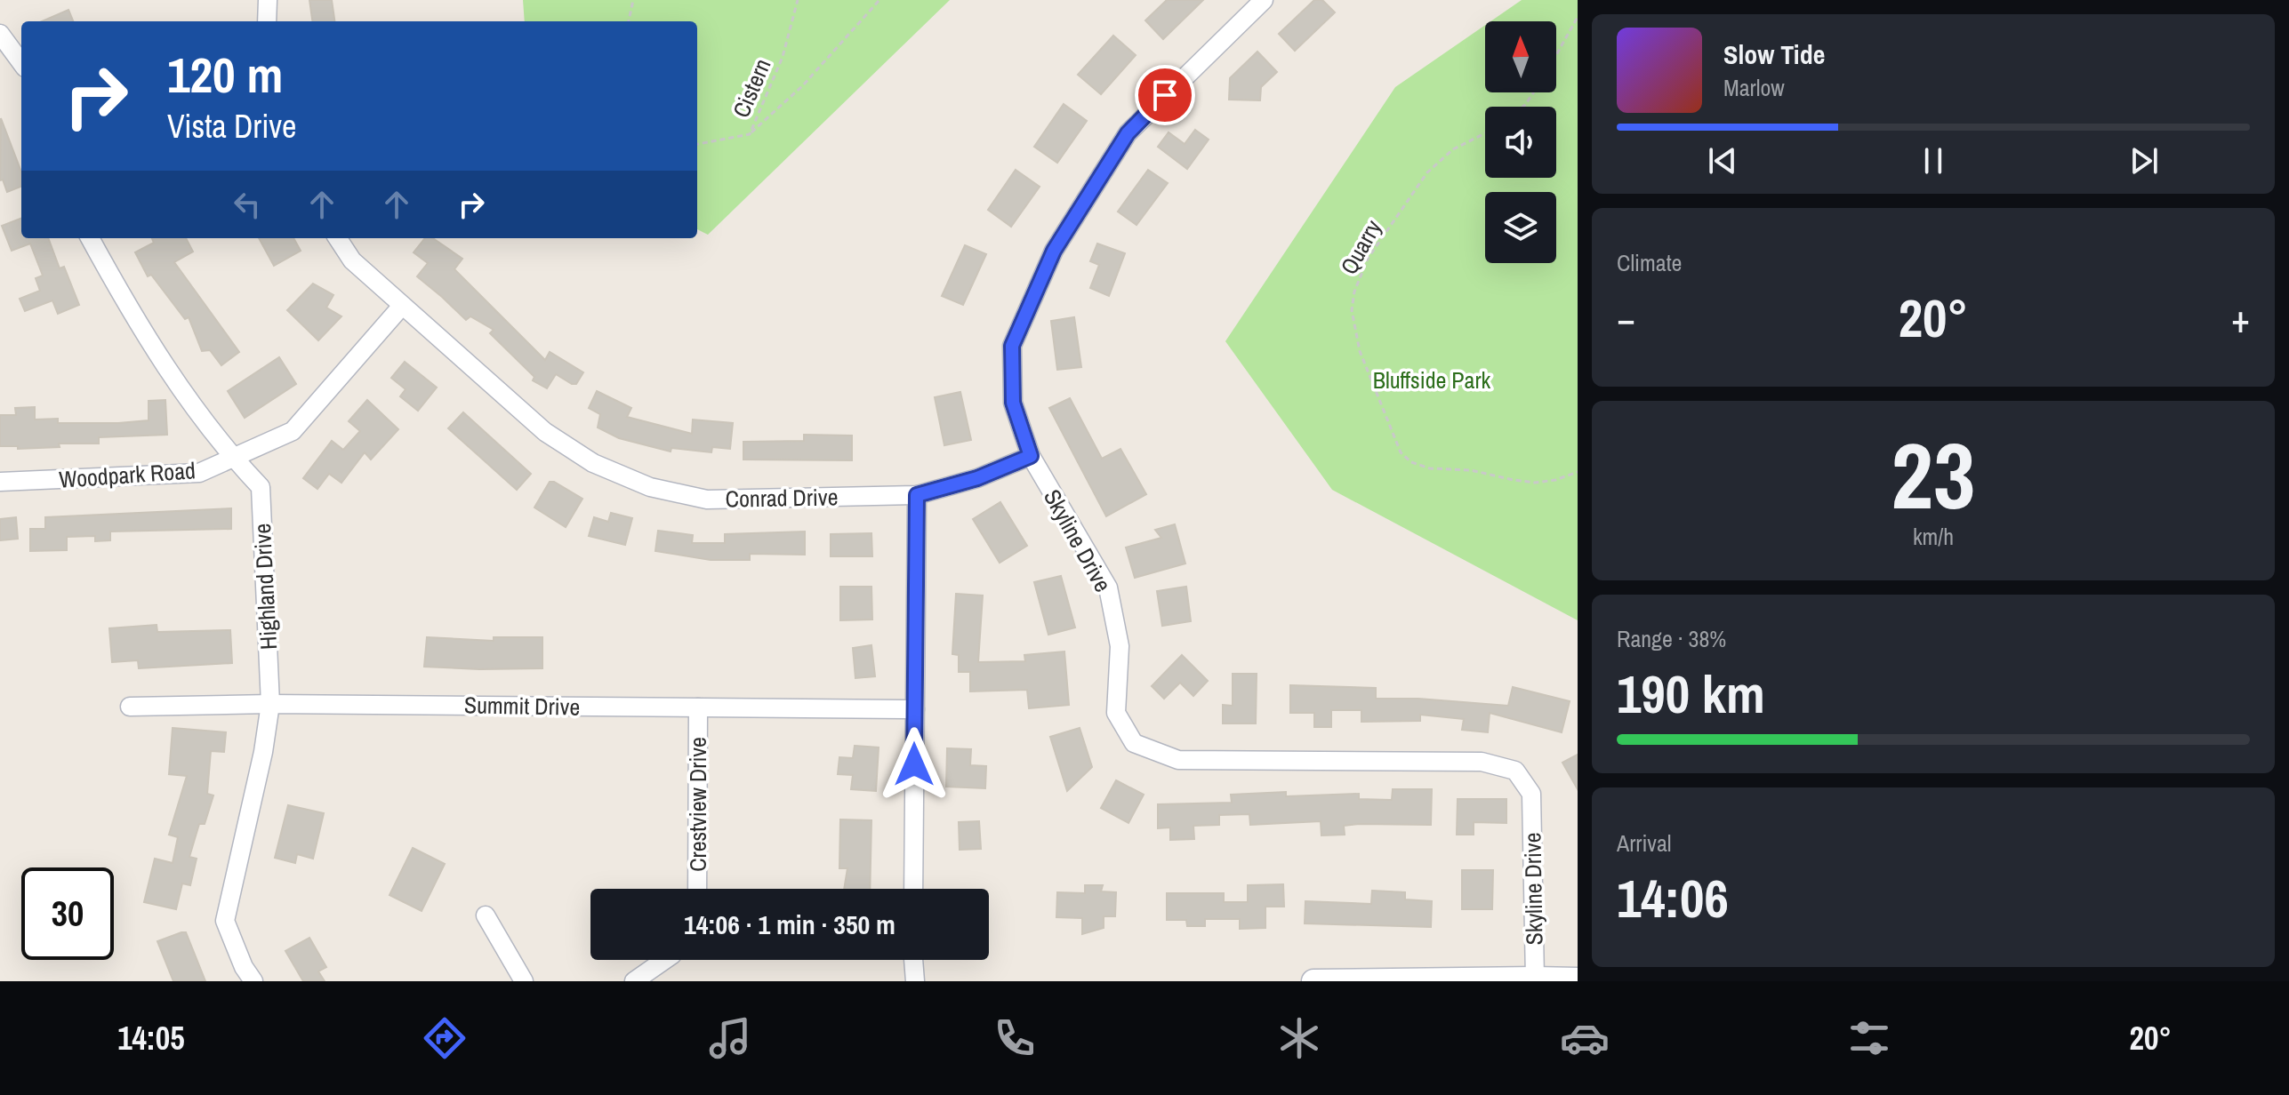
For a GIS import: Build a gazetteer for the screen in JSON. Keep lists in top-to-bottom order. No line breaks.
{"streets":{"street":["Woodpark Road","Conrad Drive","Skyline Drive","Highland Drive","Summit Drive","Crestview Drive"],"path":["Cistern","Quarry"]},"crossings":[["Woodpark Road","Conrad Drive"],["Woodpark Road","Highland Drive"],["Conrad Drive","Skyline Drive"],["Highland Drive","Summit Drive"],["Summit Drive","Crestview Drive"]],"parks":["Bluffside Park"],"north":"top","page":{"turn":["120 m","Vista Drive"],"song":["Slow Tide","Marlow"],"tile":["Climate",["23","km/h"],["Range · 38%","190 km"],["Arrival","14:06"]],"heat":["−","20°","+"],"limit":"30","trip":"14:06 · 1 min · 350 m","tabs":["14:05","20°"]}}
